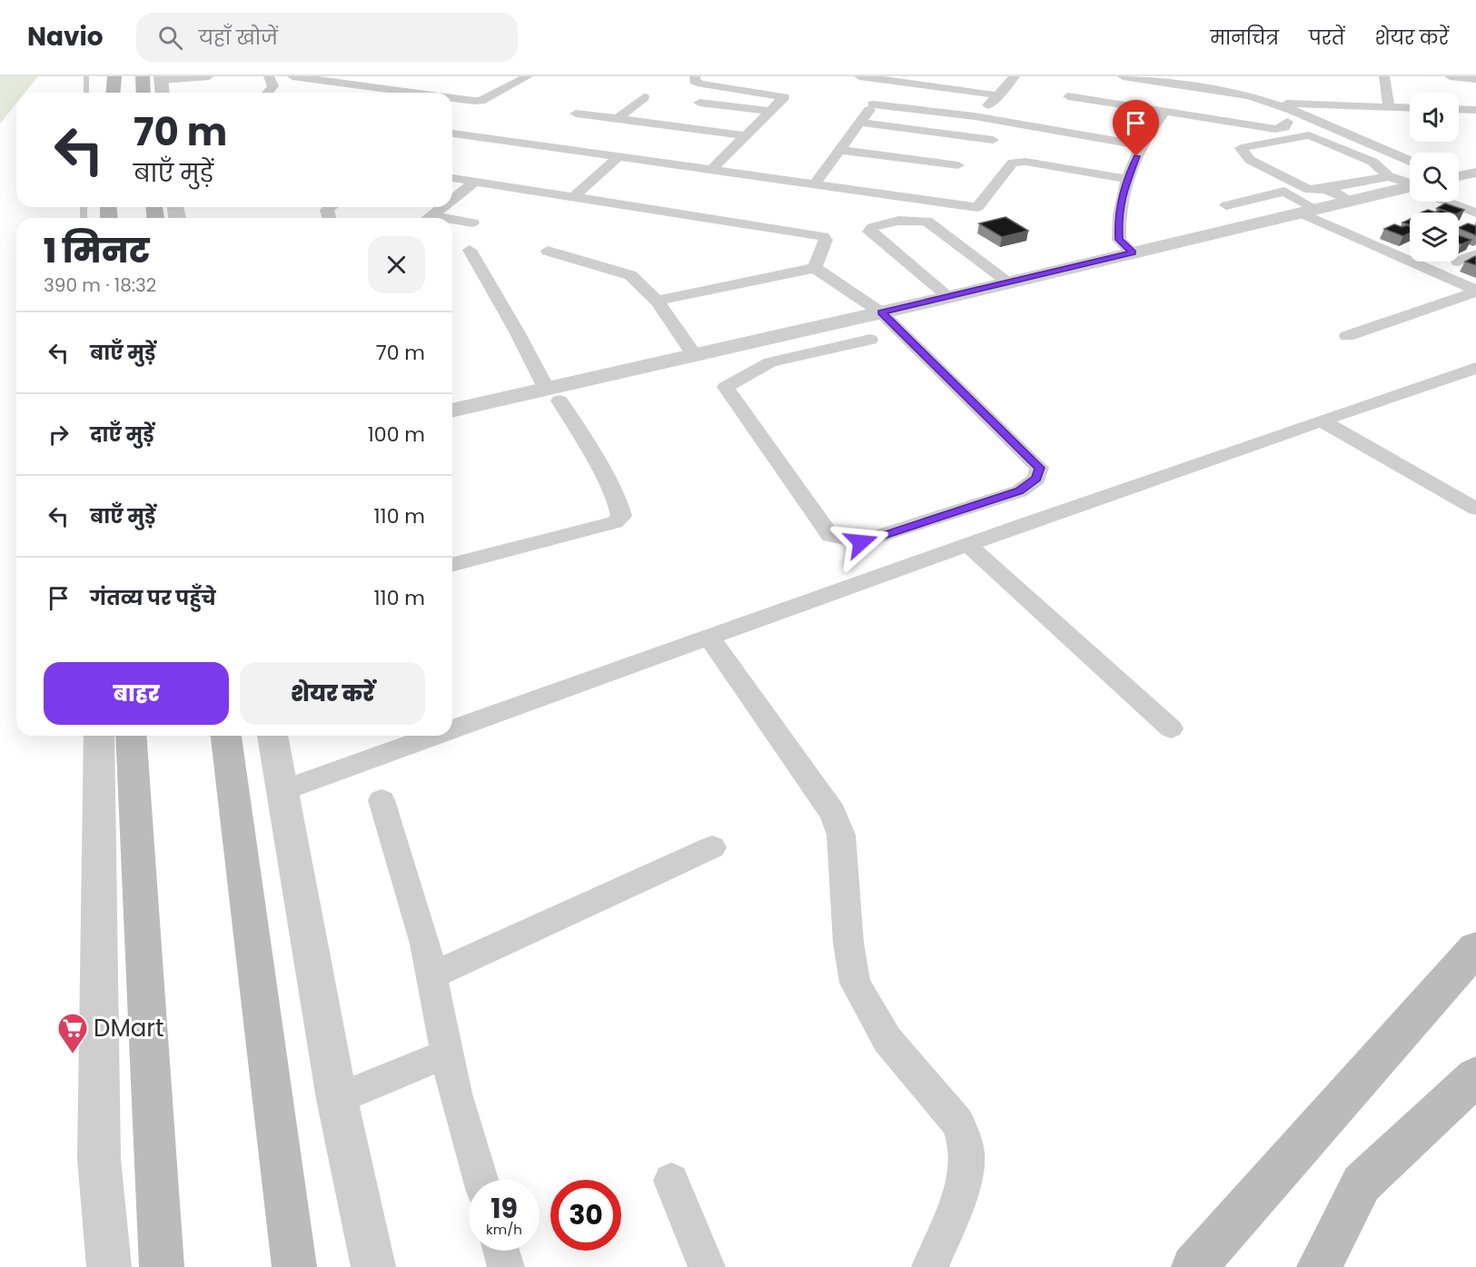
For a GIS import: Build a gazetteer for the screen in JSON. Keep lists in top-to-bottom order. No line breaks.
{"places":{"supermarket":["DMart"]},"page":{"header":"Navio","search":"यहाँ खोजें","nav":["मानचित्र","परतें","शेयर करें"],"turn":["70 m","बाएँ मुड़ें"],"heading":["1 मिनट","390 m · 18:32"],"list":[{"name":"बाएँ मुड़ें","value":"70 m"},{"name":"दाएँ मुड़ें","value":"100 m"},{"name":"बाएँ मुड़ें","value":"110 m"},{"name":"गंतव्य पर पहुँचे","value":"110 m"}],"buttons":["बाहर","शेयर करें"],"speed":"19 km/h","limit":"30"}}
